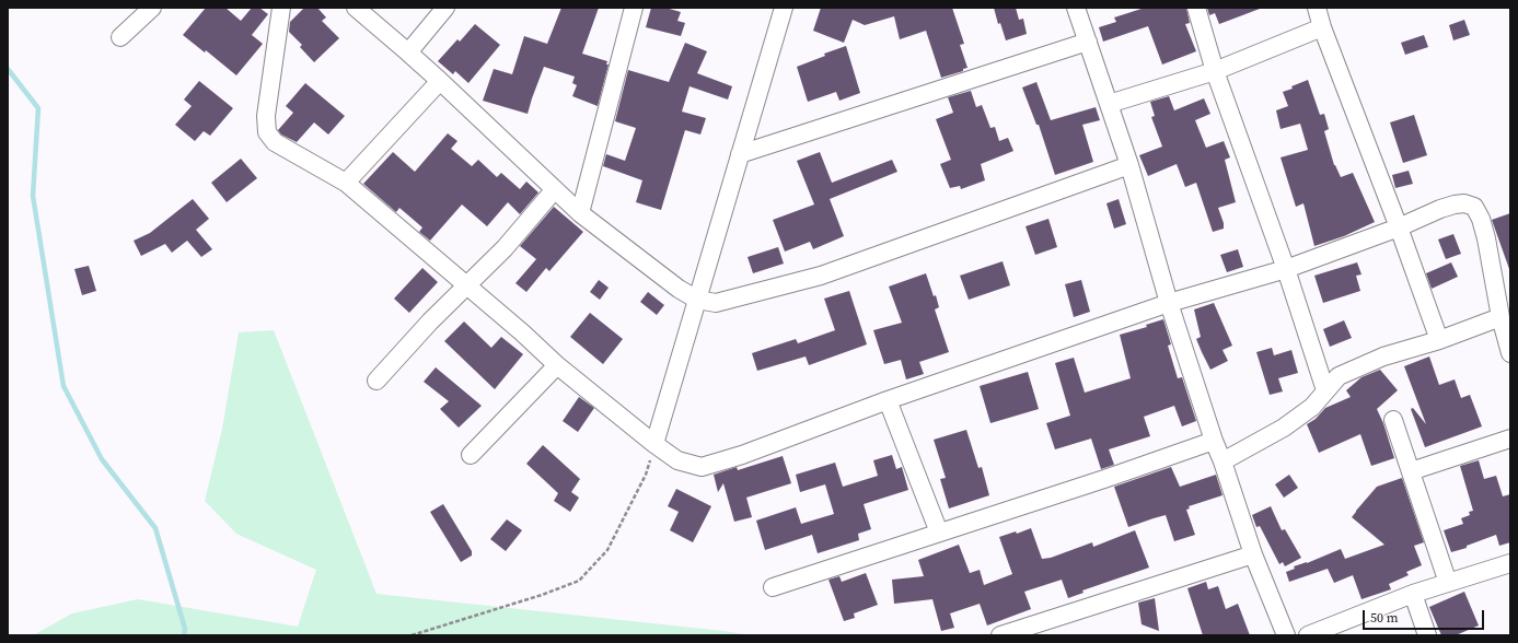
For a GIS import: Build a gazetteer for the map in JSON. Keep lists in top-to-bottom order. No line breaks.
{"scale_bar":"50 m"}
